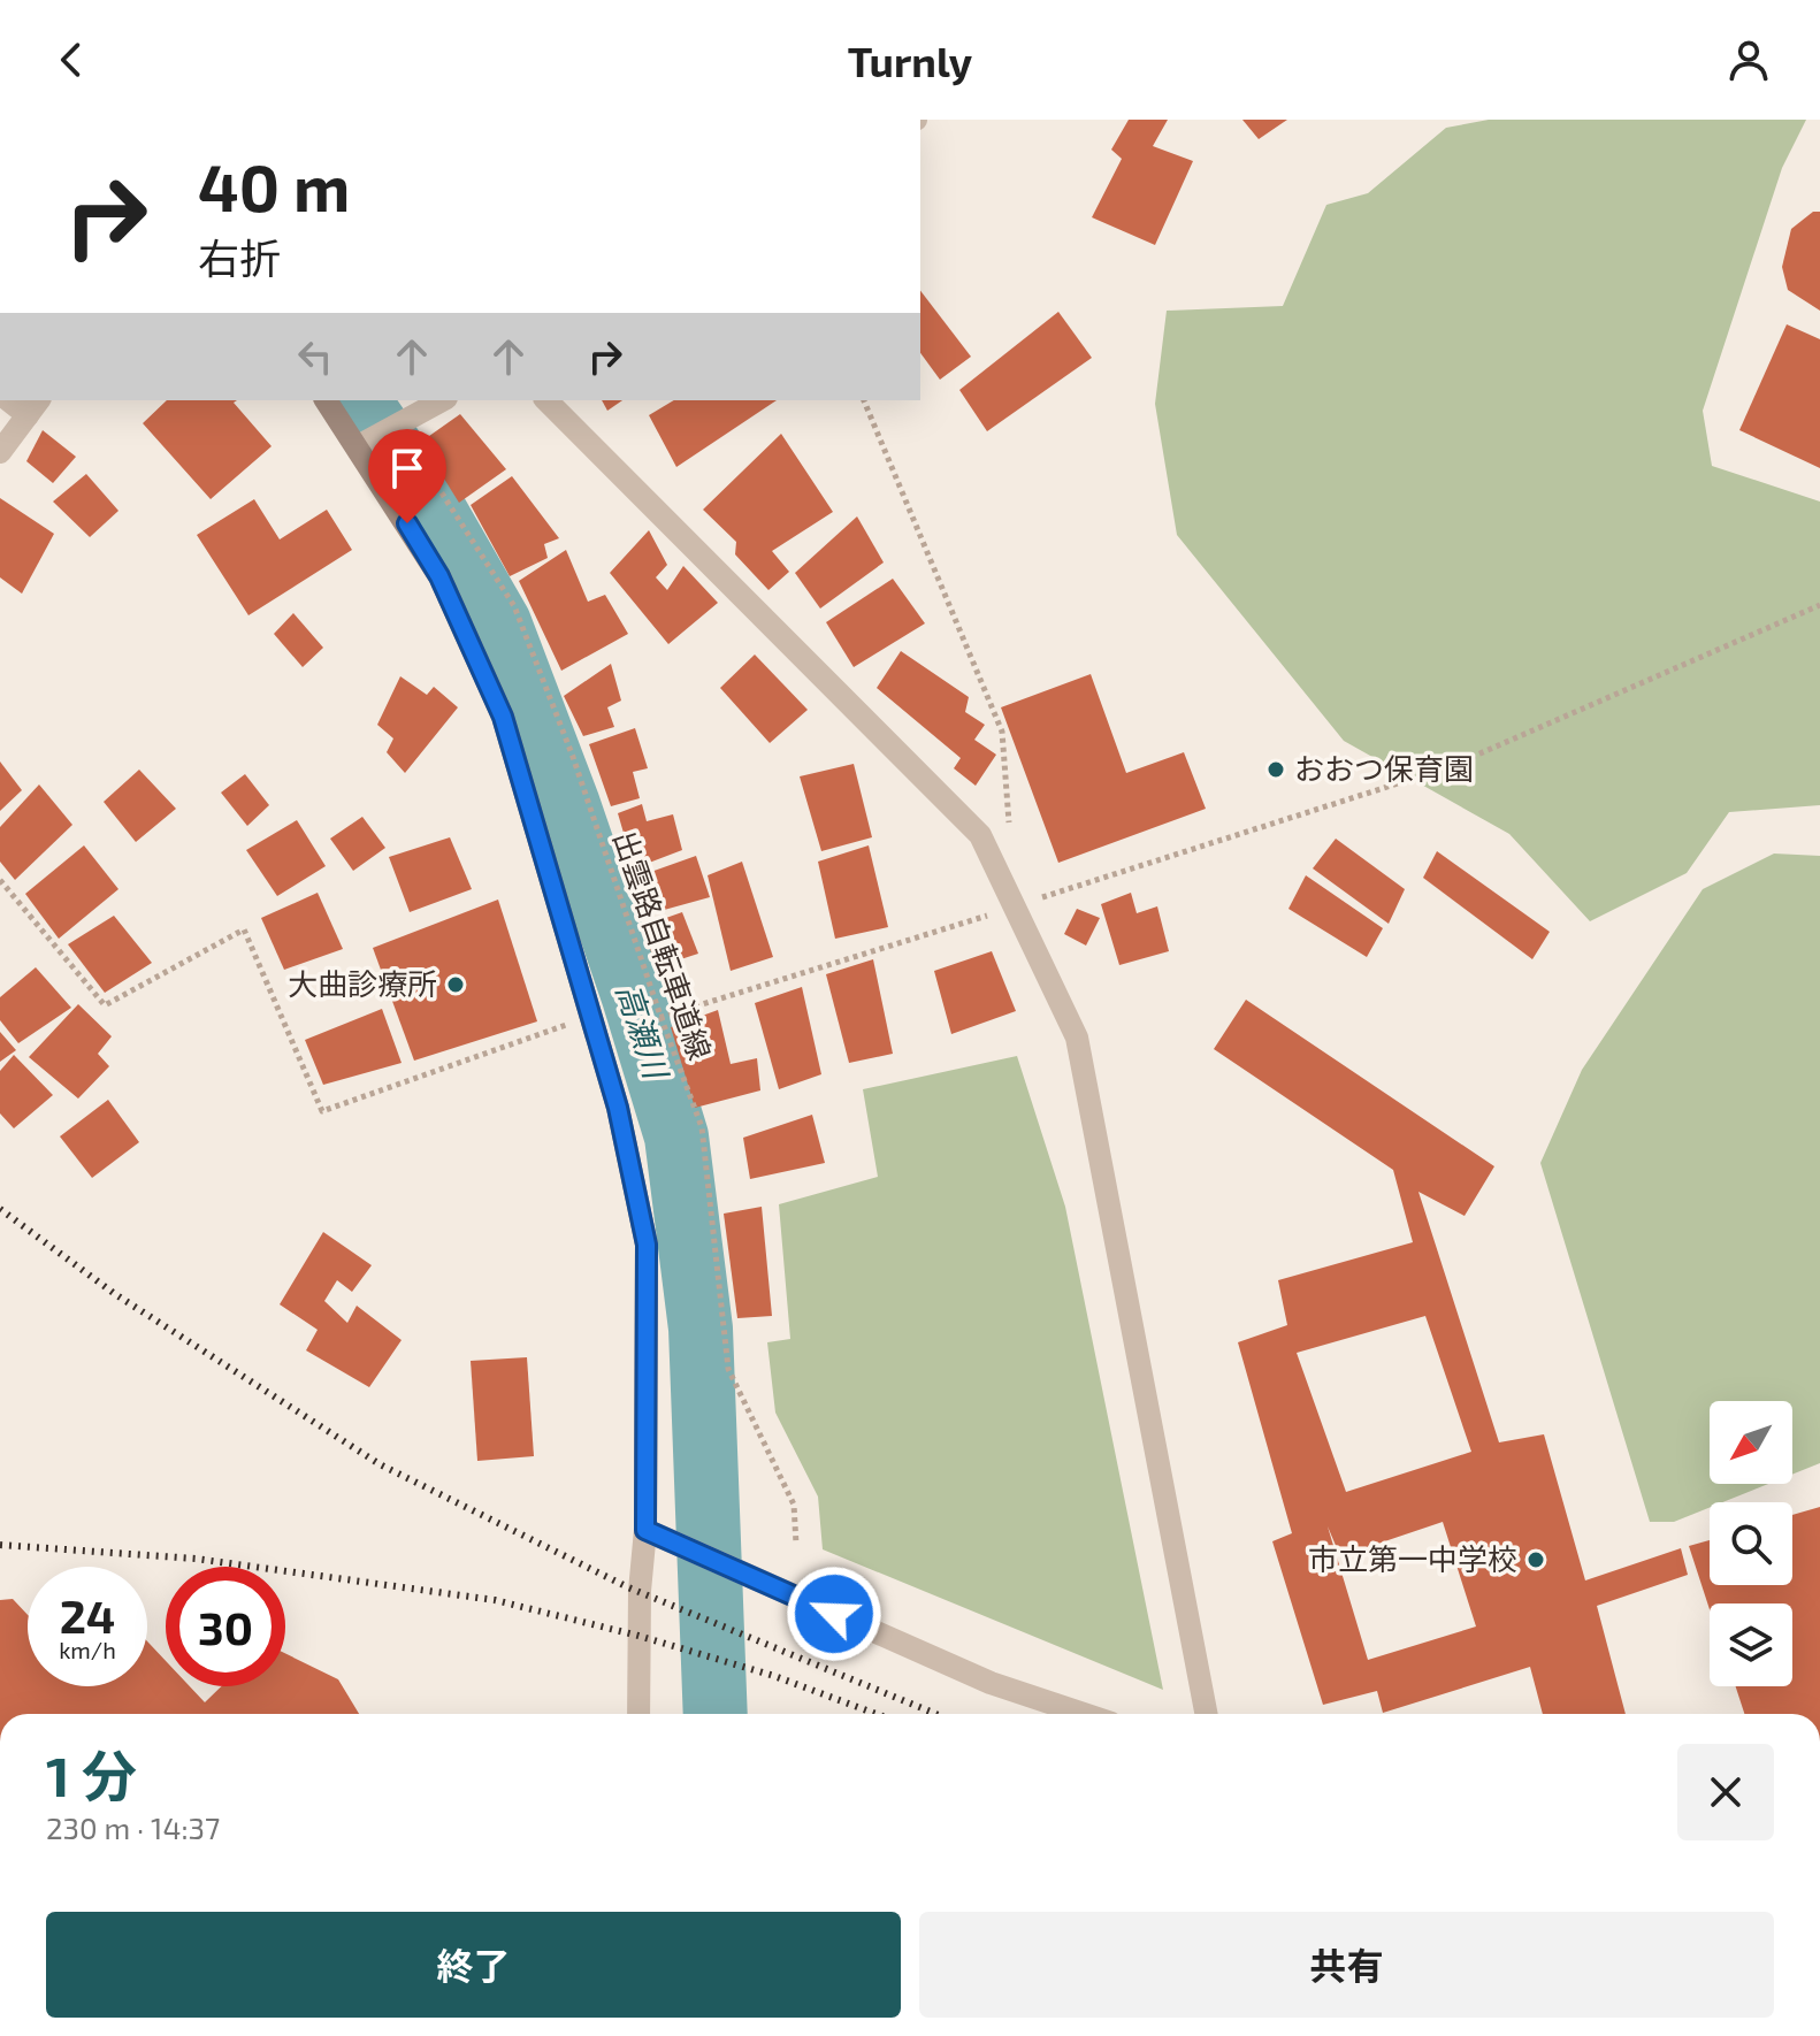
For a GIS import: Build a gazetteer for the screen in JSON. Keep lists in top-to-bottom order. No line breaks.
{"streets":{"path":["出雲路自転車道線"]},"water":["高瀬川"],"places":["おおつ保育園","大曲診療所","市立第一中学校"],"north":"bottom left","page":{"header":"Turnly","turn":["40 m","右折"],"speed":"24 km/h","limit":"30","heading":["1 分","230 m · 14:37"],"buttons":["終了","共有"]}}
